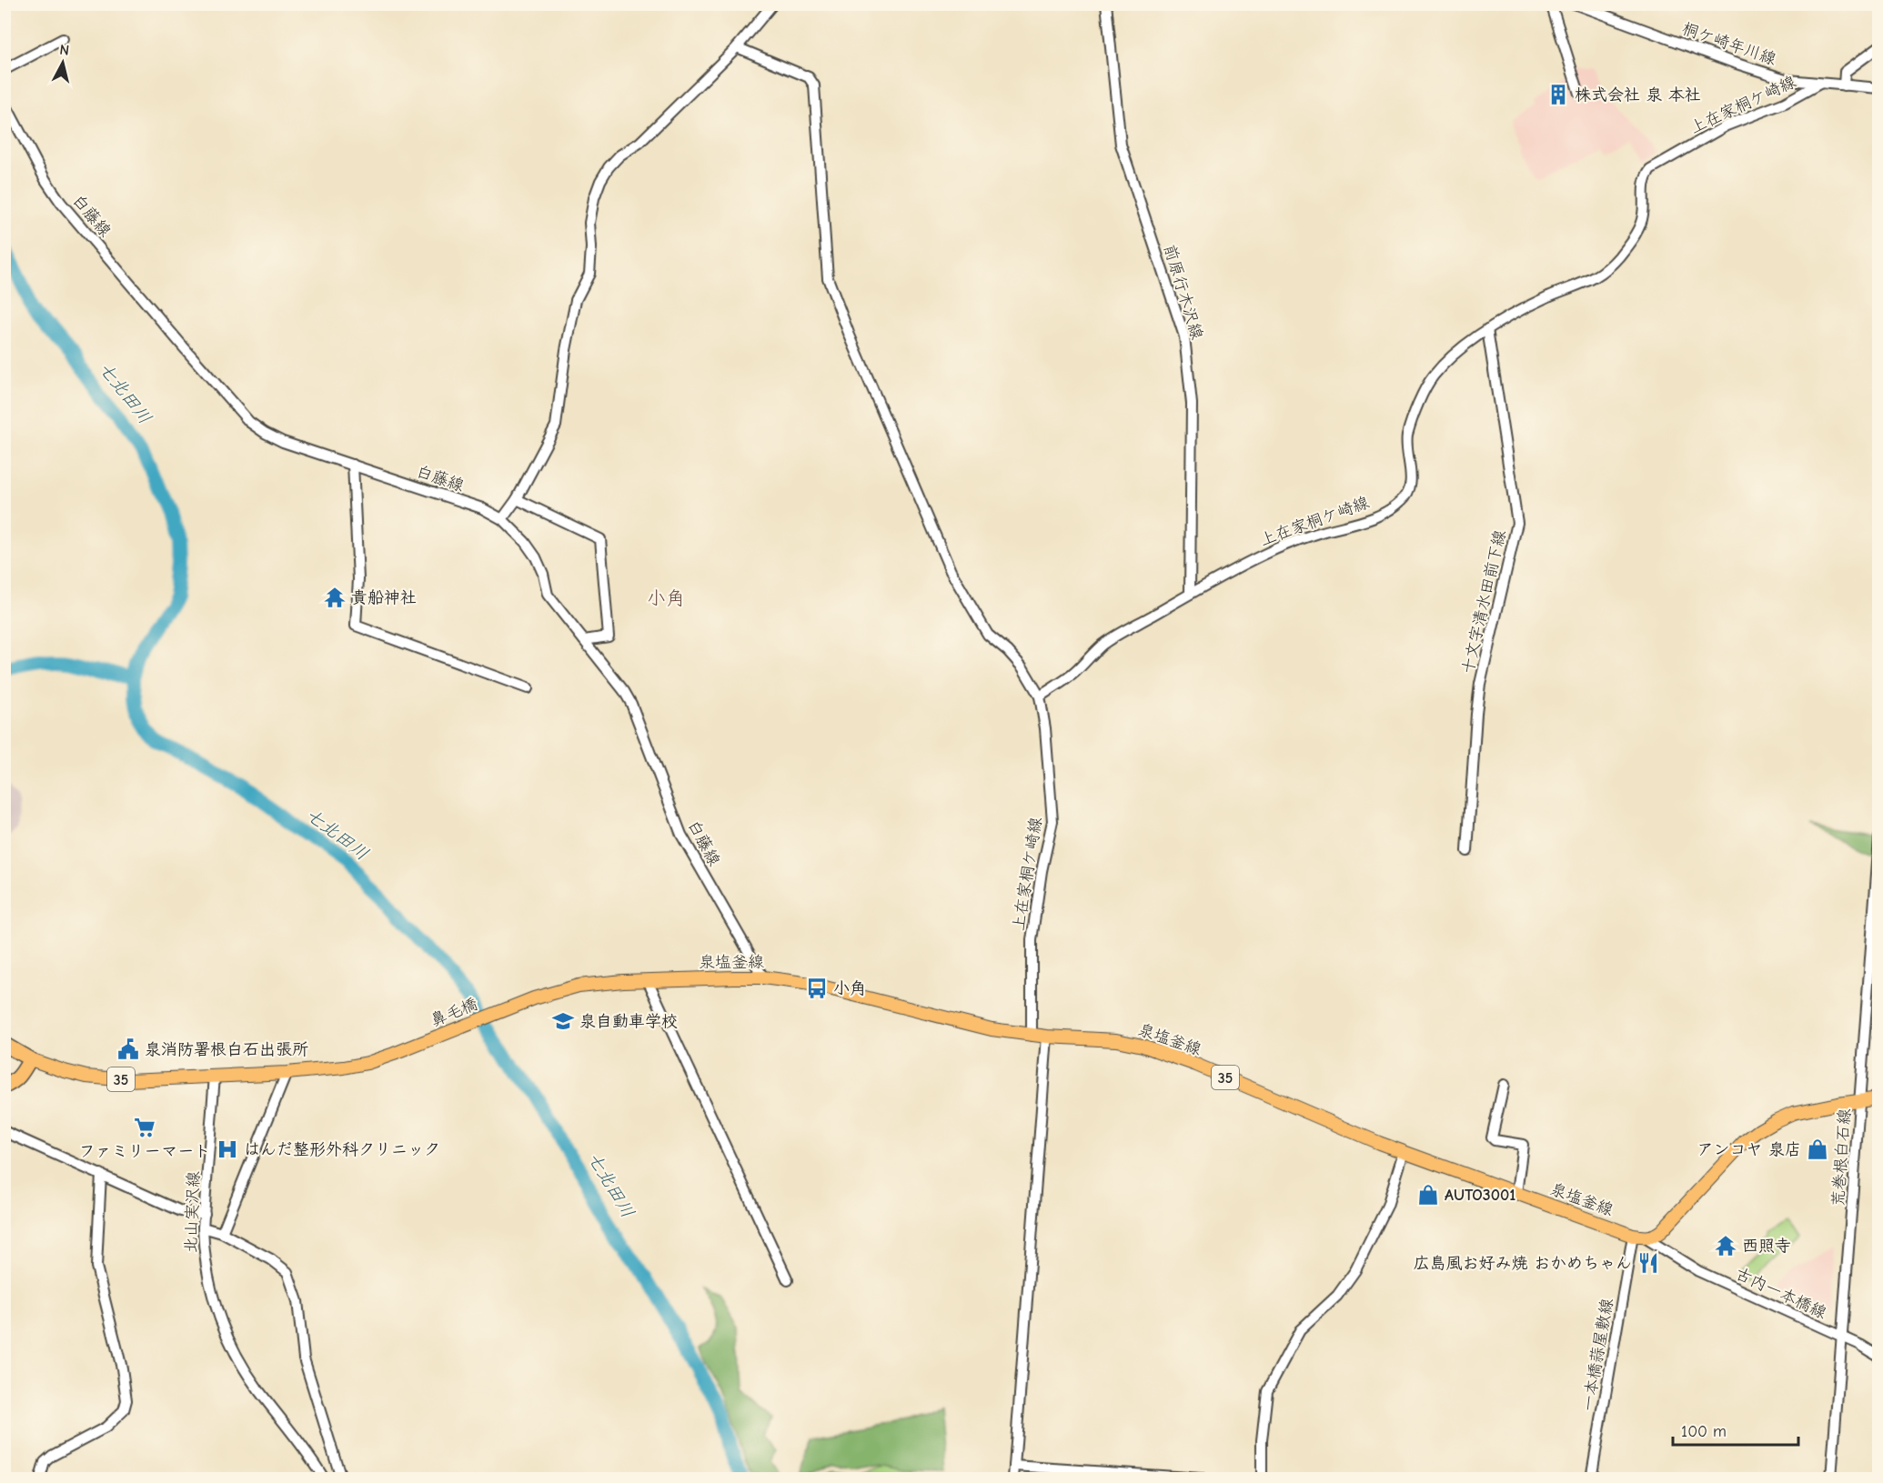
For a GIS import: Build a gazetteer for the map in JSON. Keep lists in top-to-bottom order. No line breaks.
{"streets":{"main road":["泉塩釜線","鼻毛橋","35"],"street":["桐ケ崎年川線","上在家桐ケ崎線","白藤線","前原行木沢線","十文字清水田前下線","荒巻根白石線","北山実沢線","古内一本橋線","一本橋蒜屋敷線"]},"crossings":[["桐ケ崎年川線","上在家桐ケ崎線"],["上在家桐ケ崎線","前原行木沢線"],["上在家桐ケ崎線","十文字清水田前下線"],["上在家桐ケ崎線","泉塩釜線"],["白藤線","泉塩釜線"],["泉塩釜線","鼻毛橋"],["泉塩釜線","古内一本橋線"],["泉塩釜線","一本橋蒜屋敷線"],["鼻毛橋","35"],["35","北山実沢線"],["荒巻根白石線","古内一本橋線"],["古内一本橋線","一本橋蒜屋敷線"]],"districts":["小角"],"water":["七北田川"],"places":{"building":["株式会社 泉 本社"],"temple":["貴船神社","西照寺"],"bus stop":["小角"],"school or university":["泉自動車学校"],"public building":["泉消防署根白石出張所"],"supermarket":["ファミリーマート"],"hospital":["はんだ整形外科クリニック"],"shop":["アンコヤ 泉店","AUTO3001"],"restaurant":["広島風お好み焼 おかめちゃん"]},"scale_bar":"100 m","north":"top"}
